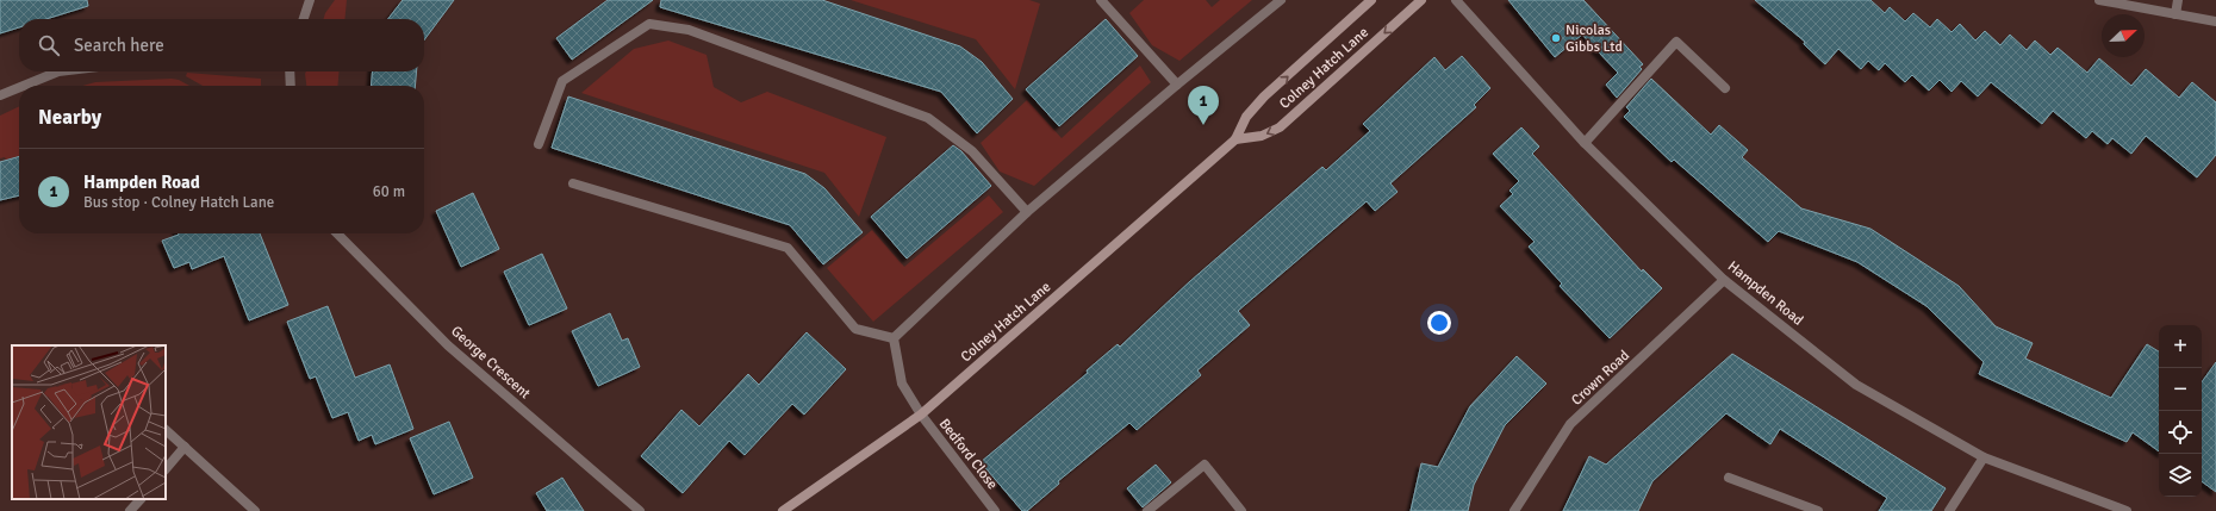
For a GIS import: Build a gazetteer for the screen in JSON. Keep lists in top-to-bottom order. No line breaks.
{"streets":{"main road":["Colney Hatch Lane"],"street":["Hampden Road","George Crescent","Crown Road","Bedford Close"]},"crossings":[["Colney Hatch Lane","Bedford Close"],["Hampden Road","Crown Road"]],"places":["Nicolas Gibbs Ltd"],"north":"top right","page":{"search":"Search here","pins":"1","heading":"Nearby","list":[{"mark":"1","name":"Hampden Road","note":"Bus stop · Colney Hatch Lane","value":"60 m"}],"map_buttons":["+","−"]}}
